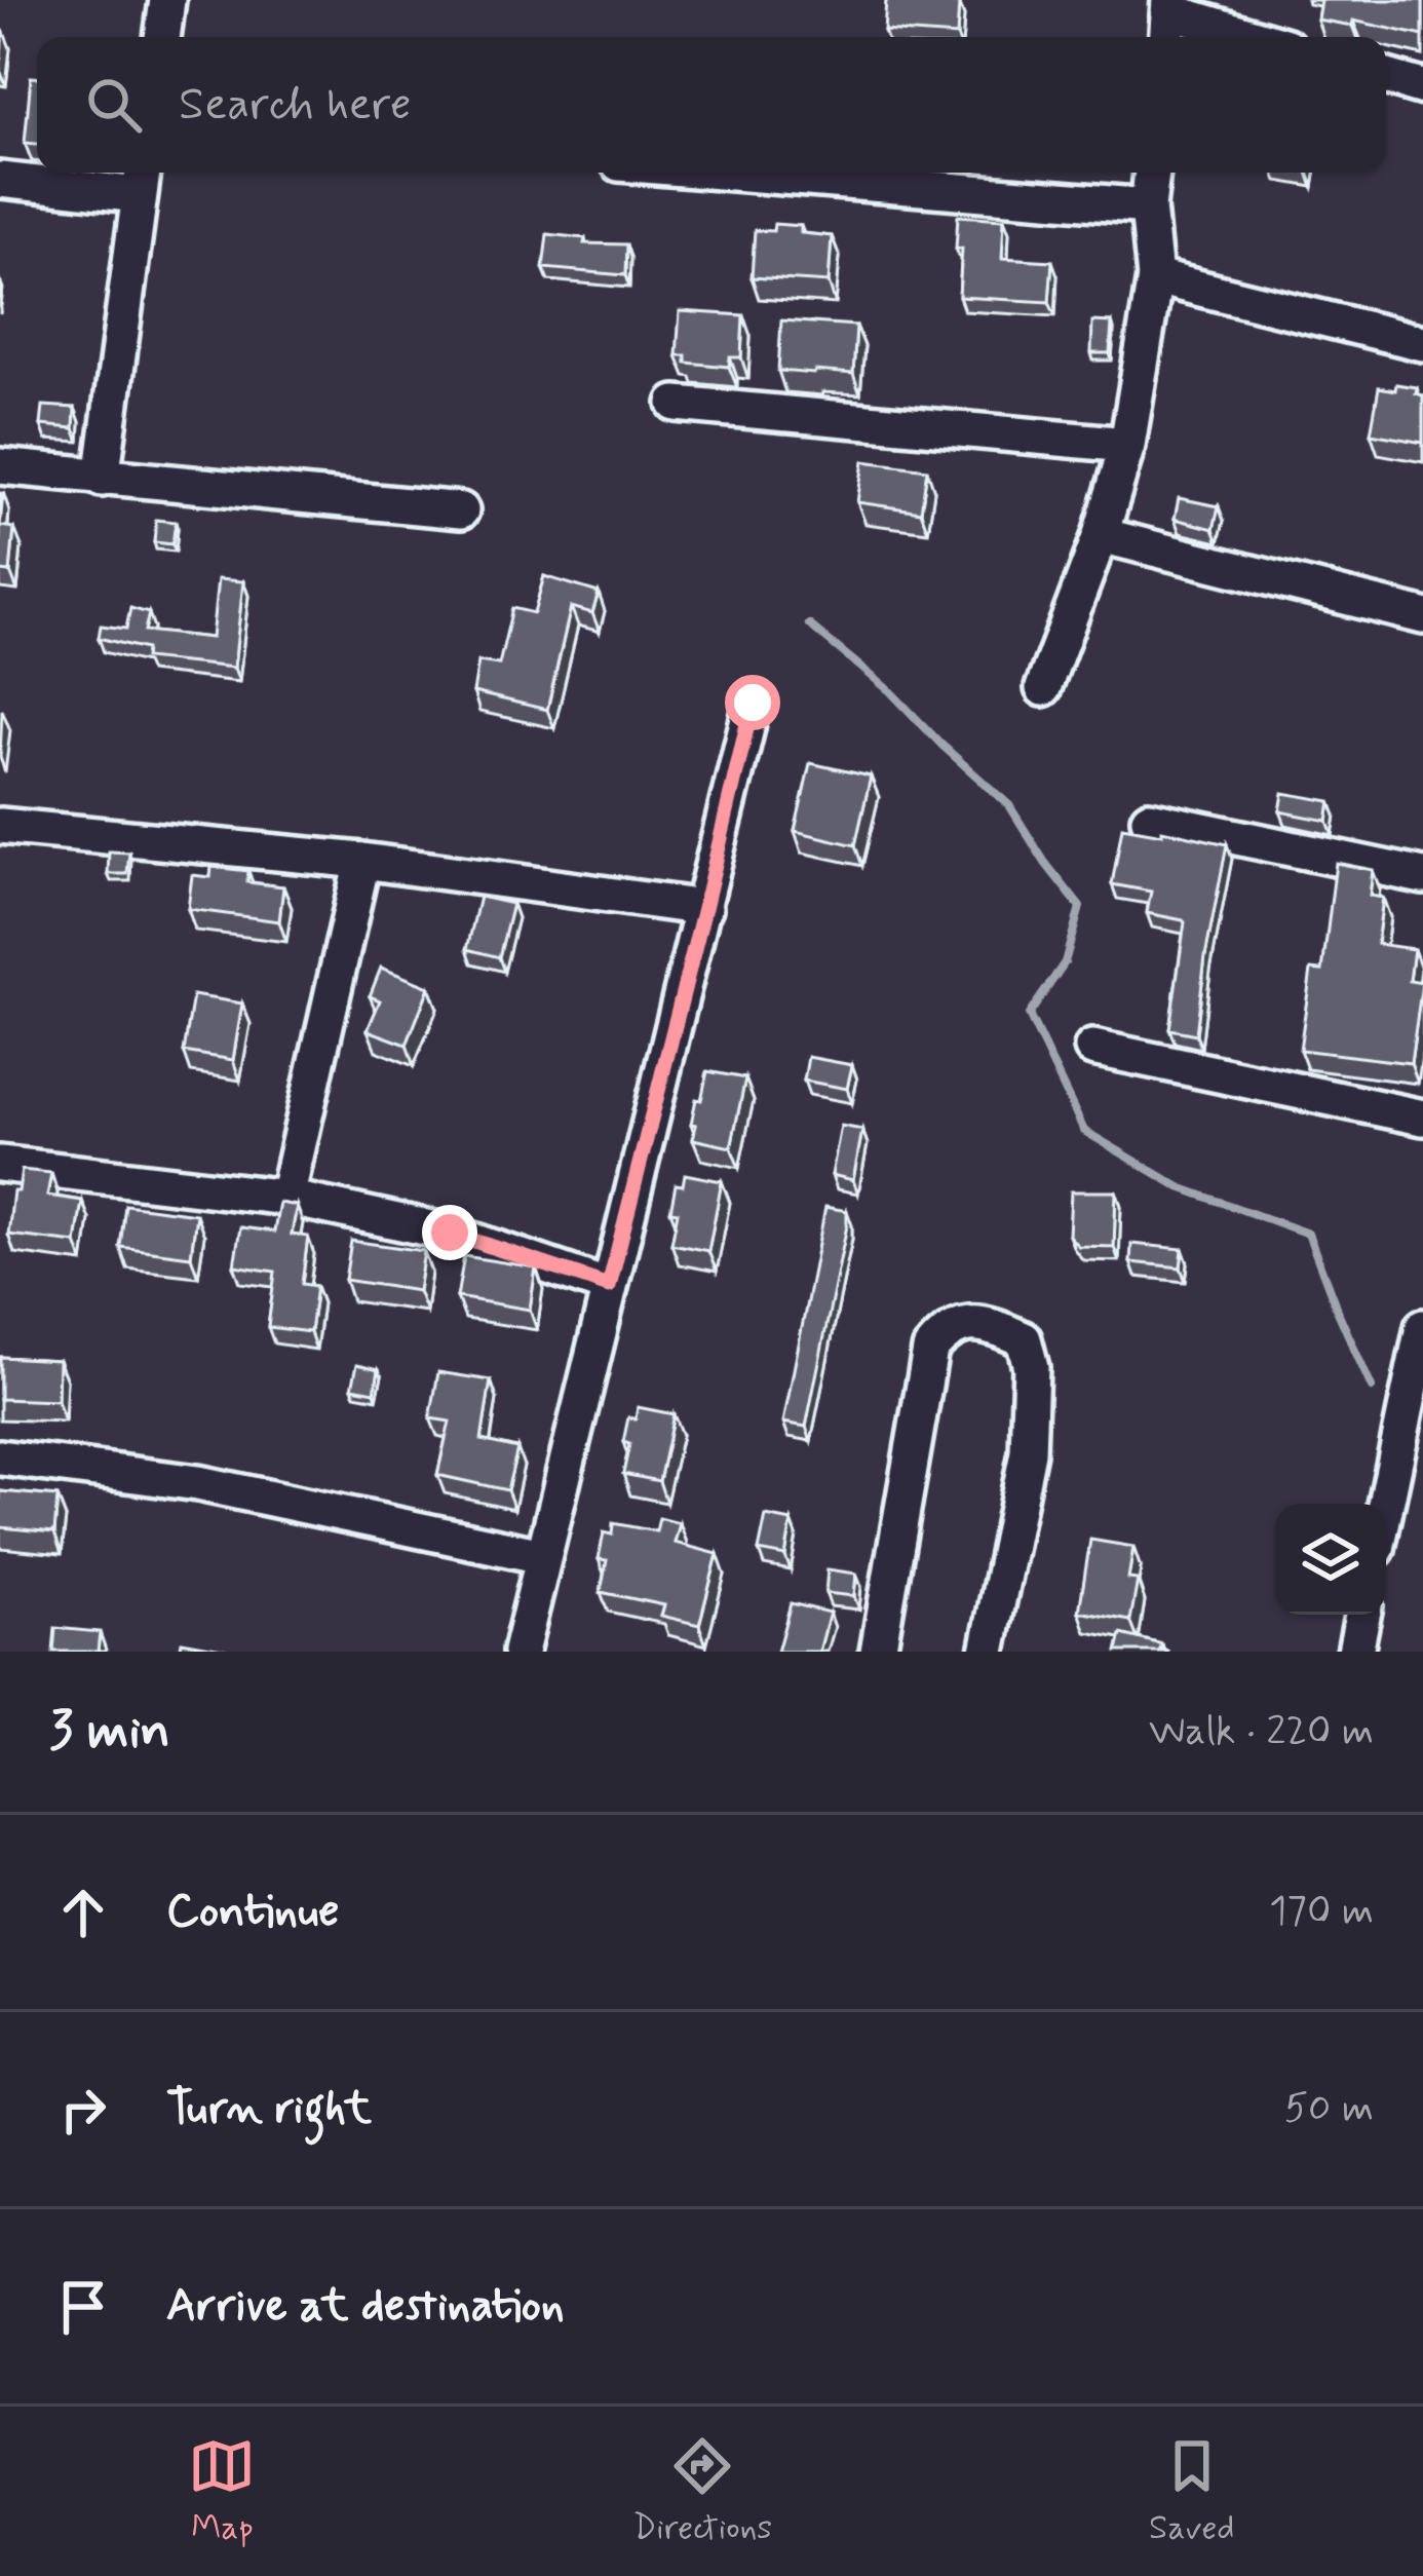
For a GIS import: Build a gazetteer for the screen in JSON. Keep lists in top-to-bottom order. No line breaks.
{"page":{"search":"Search here","heading":["3 min","Walk · 220 m"],"list":[["Continue","170 m"],["Turn right","50 m"],"Arrive at destination"],"nav":["Map","Directions","Saved"]}}
